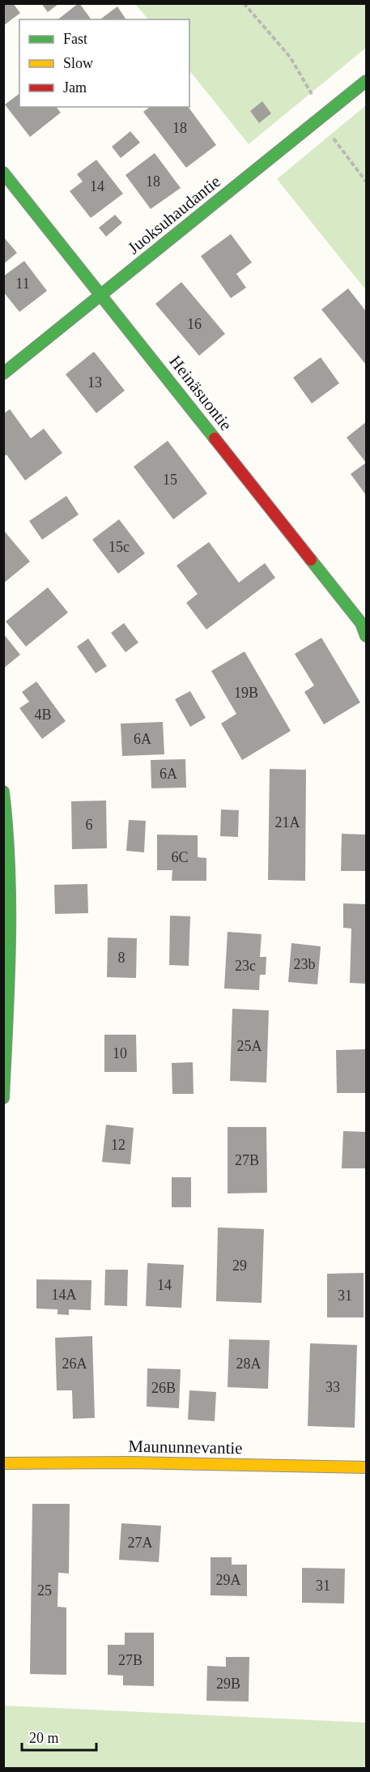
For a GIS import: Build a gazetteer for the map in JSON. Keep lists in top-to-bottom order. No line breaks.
{"streets":{"street":["Juoksuhaudantie","Heinäsuontie","Maununnevantie"]},"crossings":[["Juoksuhaudantie","Heinäsuontie"]],"house_numbers":["18","18","14","11","16","13","15","15c","19B","4B","6A","6A","21A","6","6C","8","23b","23c","25A","10","12","27B","29","14","14A","31","26A","28A","33","26B","27A","29A","31","25","27B","29B"],"legend":["Fast","Slow","Jam"],"scale_bar":"20 m"}
